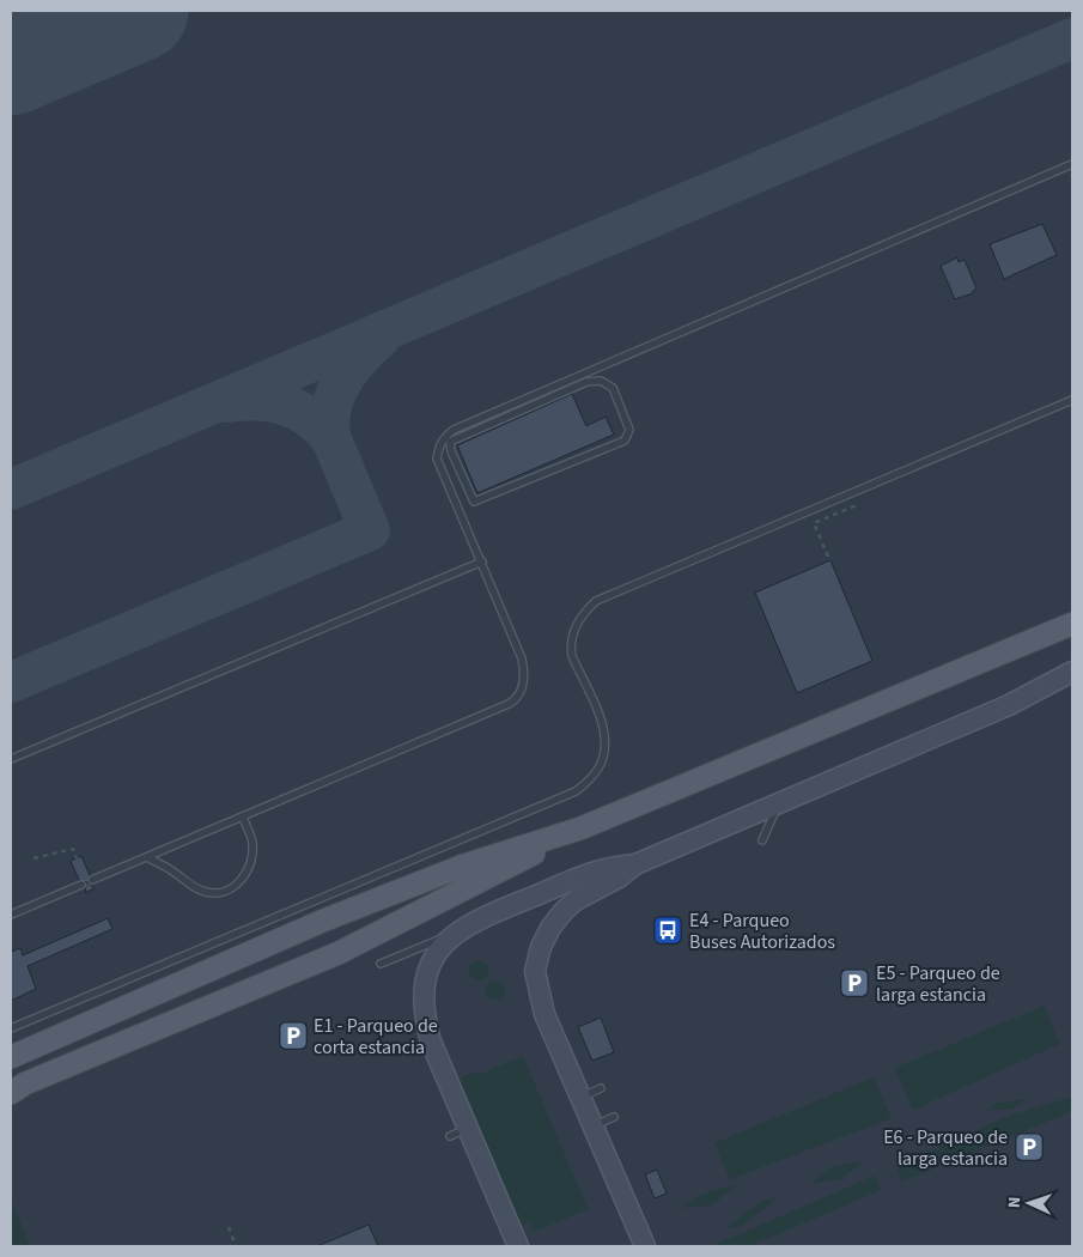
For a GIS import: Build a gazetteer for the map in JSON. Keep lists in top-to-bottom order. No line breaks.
{"places":{"bus stop":["E4 - Parqueo Buses Autorizados"],"parking":["E5 - Parqueo de larga estancia","E1 - Parqueo de corta estancia","E6 - Parqueo de larga estancia"]},"north":"left"}
